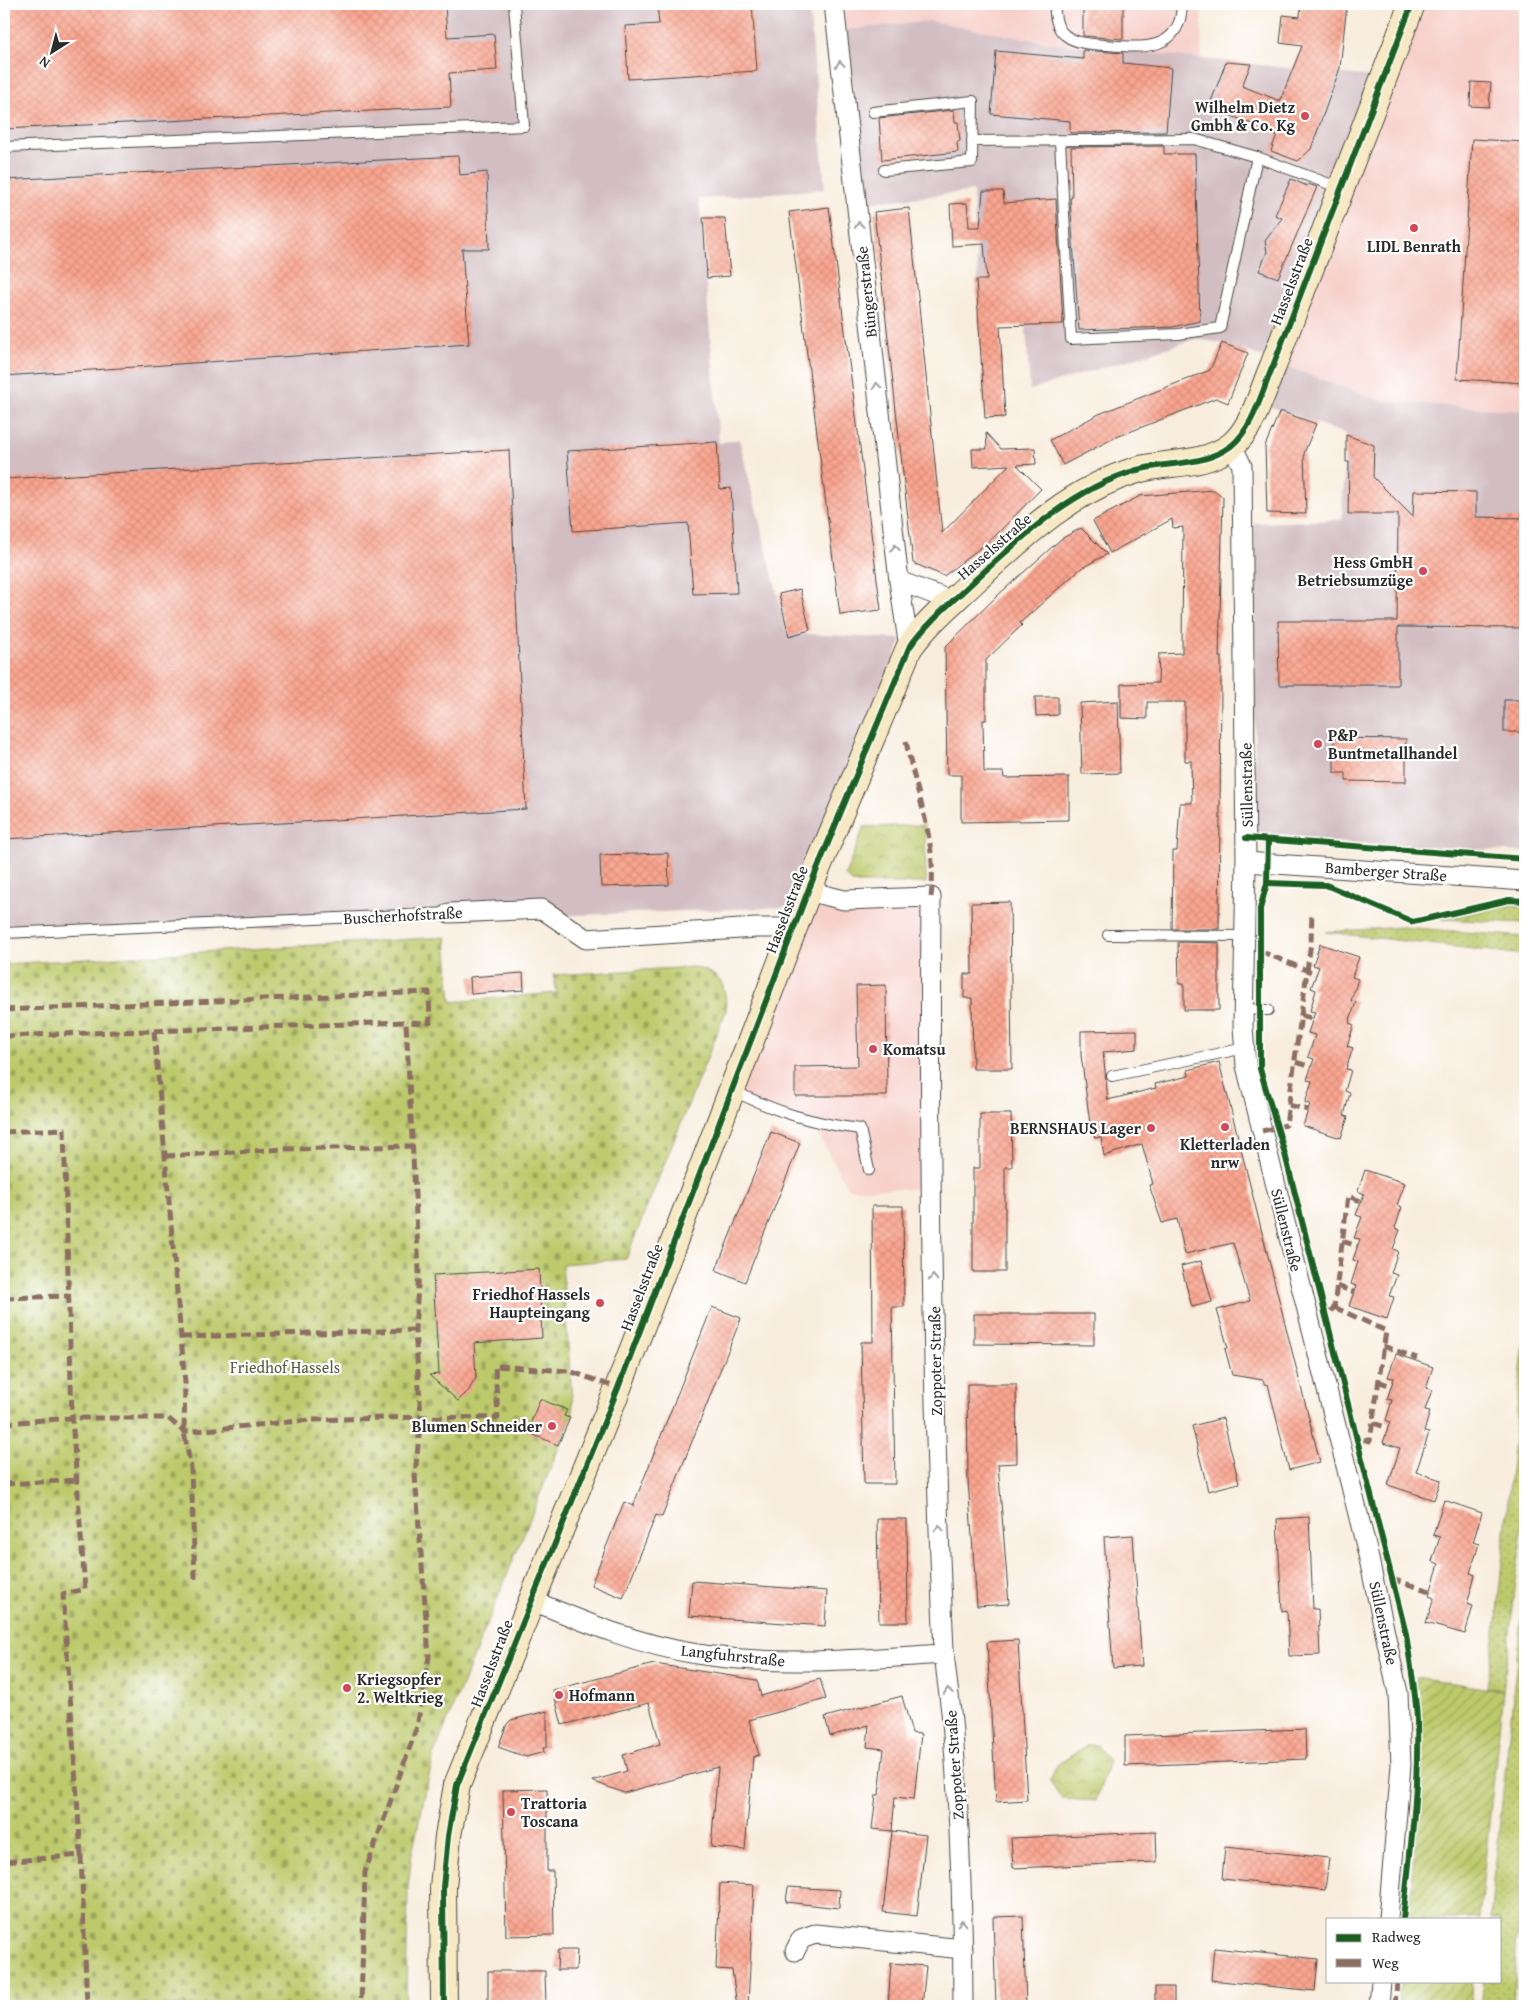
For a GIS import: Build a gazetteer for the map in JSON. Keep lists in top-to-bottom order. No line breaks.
{"streets":{"street":["Hasselsstraße","Büngerstraße","Süllenstraße","Bamberger Straße","Buscherhofstraße","Zoppoter Straße","Langfuhrstraße"]},"crossings":[["Hasselsstraße","Büngerstraße"],["Hasselsstraße","Süllenstraße"],["Hasselsstraße","Buscherhofstraße"],["Hasselsstraße","Zoppoter Straße"],["Hasselsstraße","Langfuhrstraße"],["Süllenstraße","Bamberger Straße"],["Zoppoter Straße","Langfuhrstraße"]],"one_way":["Büngerstraße","Zoppoter Straße"],"parks":["Friedhof Hassels"],"places":["Wilhelm Dietz Gmbh & Co. Kg","LIDL Benrath","Hess GmbH Betriebsumzüge","P&P Buntmetallhandel","Komatsu","Kletterladen nrw","BERNSHAUS Lager","Friedhof Hassels Haupteingang","Blumen Schneider","Kriegsopfer 2. Weltkrieg","Hofmann","Trattoria Toscana"],"legend":["Radweg","Weg"],"north":"bottom left"}
